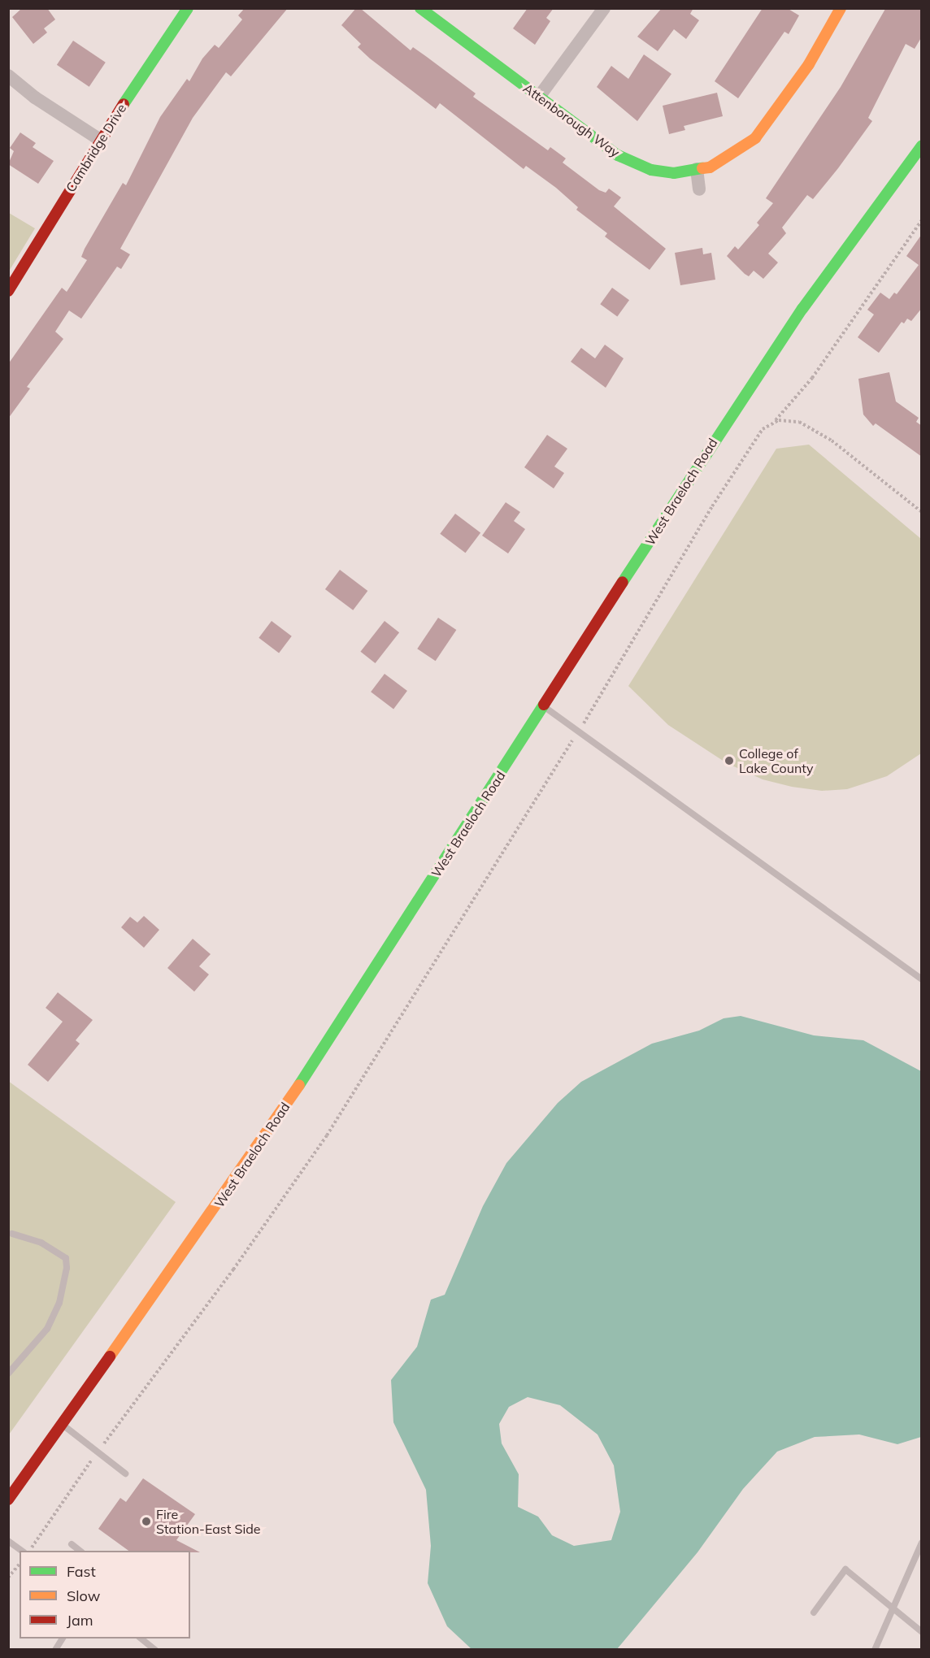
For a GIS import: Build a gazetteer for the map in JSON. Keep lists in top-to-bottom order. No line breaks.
{"streets":{"street":["Attenborough Way","Cambridge Drive","West Braeloch Road"]},"places":["College of Lake County","Fire Station-East Side"],"legend":["Fast","Slow","Jam"]}
